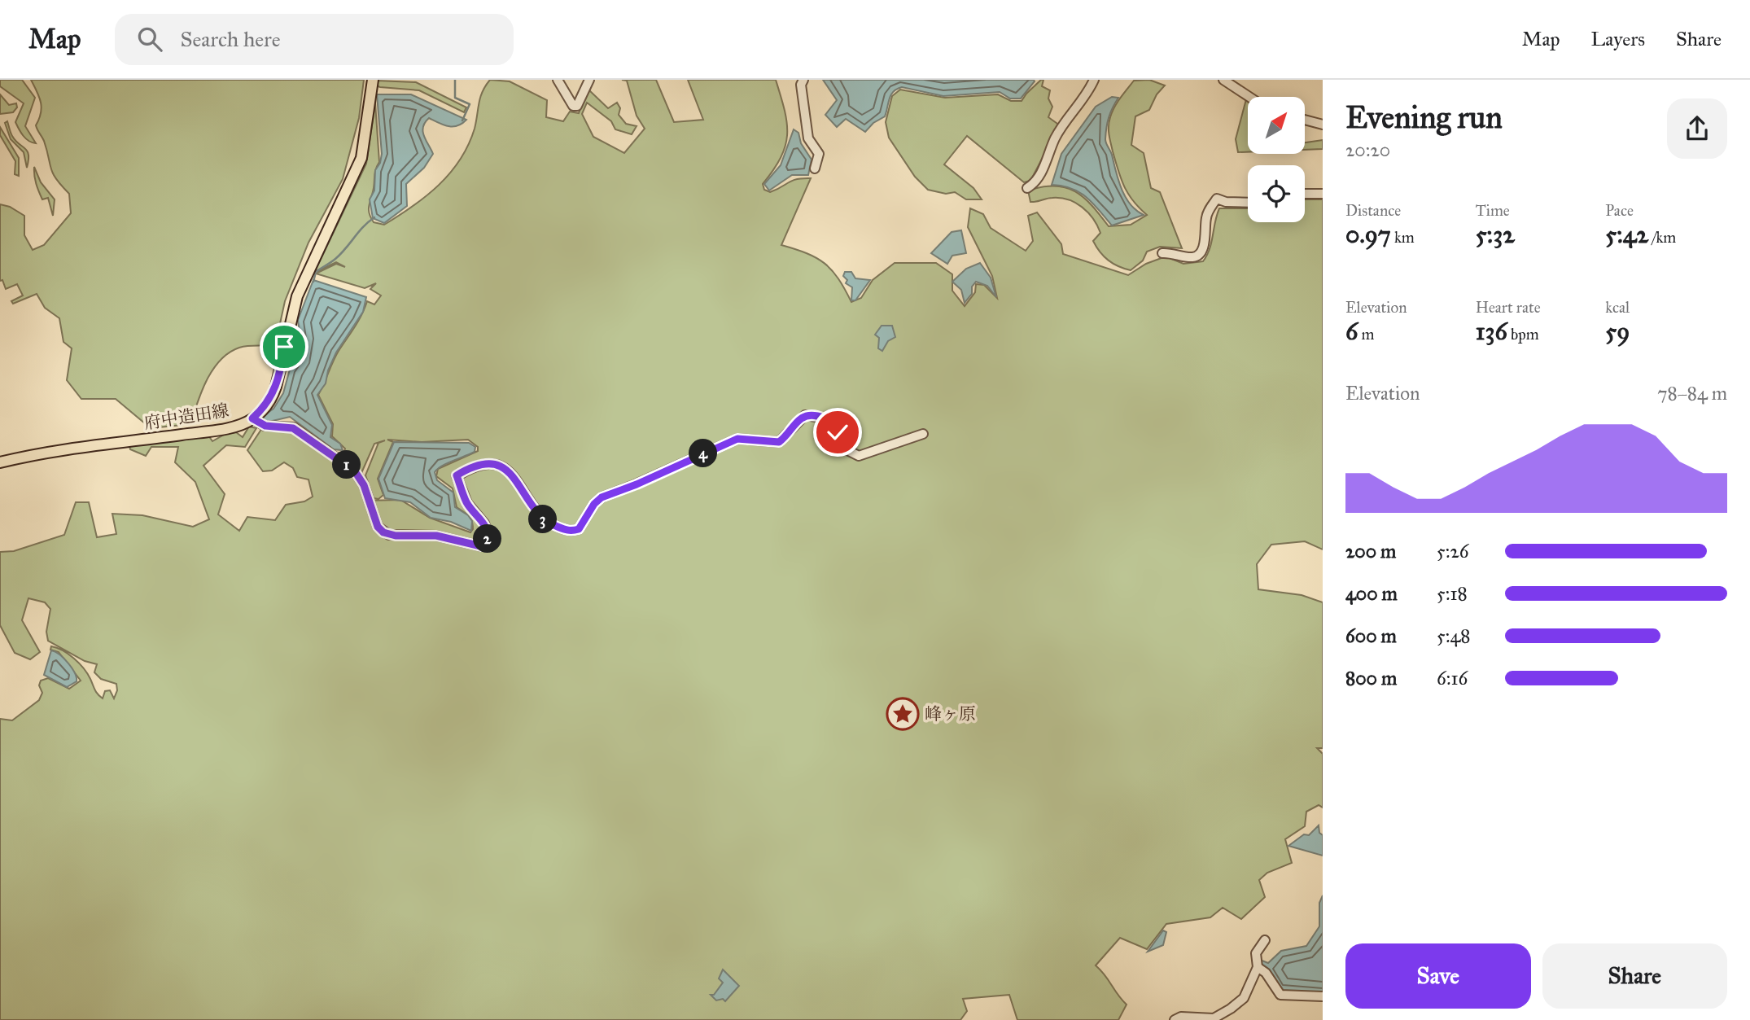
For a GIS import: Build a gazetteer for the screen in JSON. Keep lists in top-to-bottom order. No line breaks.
{"streets":{"main road":["府中造田線"]},"places":{"place":["峰ヶ原"]},"north":"top right","page":{"header":"Map","search":"Search here","nav":["Map","Layers","Share"],"heading":["Evening run","20:20"],"stats":[["Distance","0.97 km"],["Time","5:32"],["Pace","5:42 /km"],["Elevation","6 m"],["Heart rate","136 bpm"],["kcal","59"]],"chart":["Elevation","78–84 m"],"pins":["4","1","3","2"],"list":[{"name":"200 m","note":"5:26"},{"name":"400 m","note":"5:18"},{"name":"600 m","note":"5:48"},{"name":"800 m","note":"6:16"}],"buttons":["Save","Share"]}}
